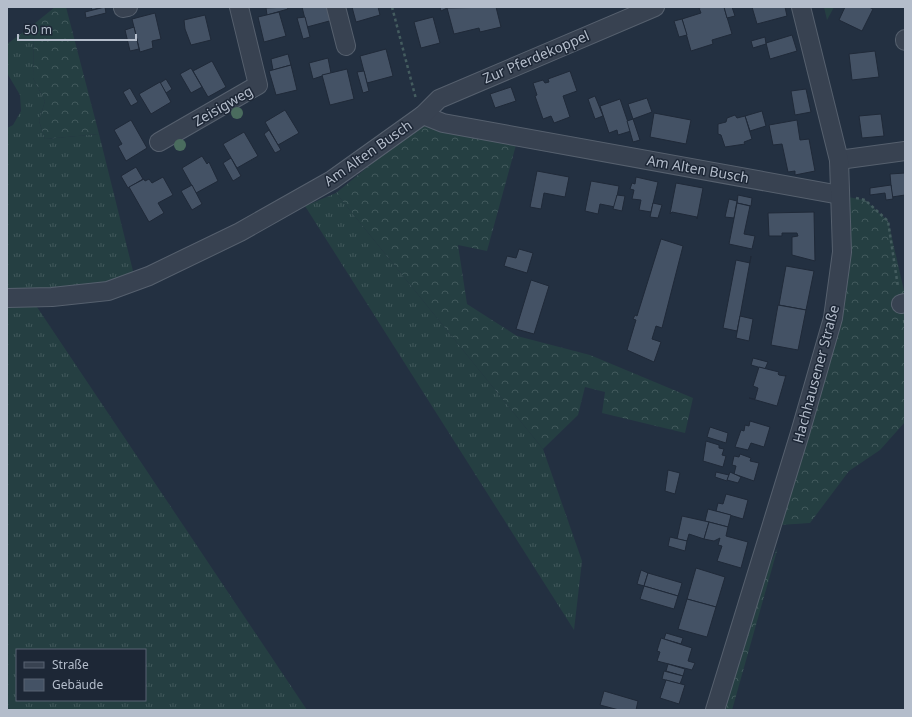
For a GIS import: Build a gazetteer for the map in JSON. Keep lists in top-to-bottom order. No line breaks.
{"streets":{"street":["Zur Pferdekoppel","Zeisigweg","Am Alten Busch","Hachhausener Straße"]},"crossings":[["Zur Pferdekoppel","Am Alten Busch"],["Am Alten Busch","Hachhausener Straße"]],"legend":["Straße","Gebäude"],"scale_bar":"50 m"}
